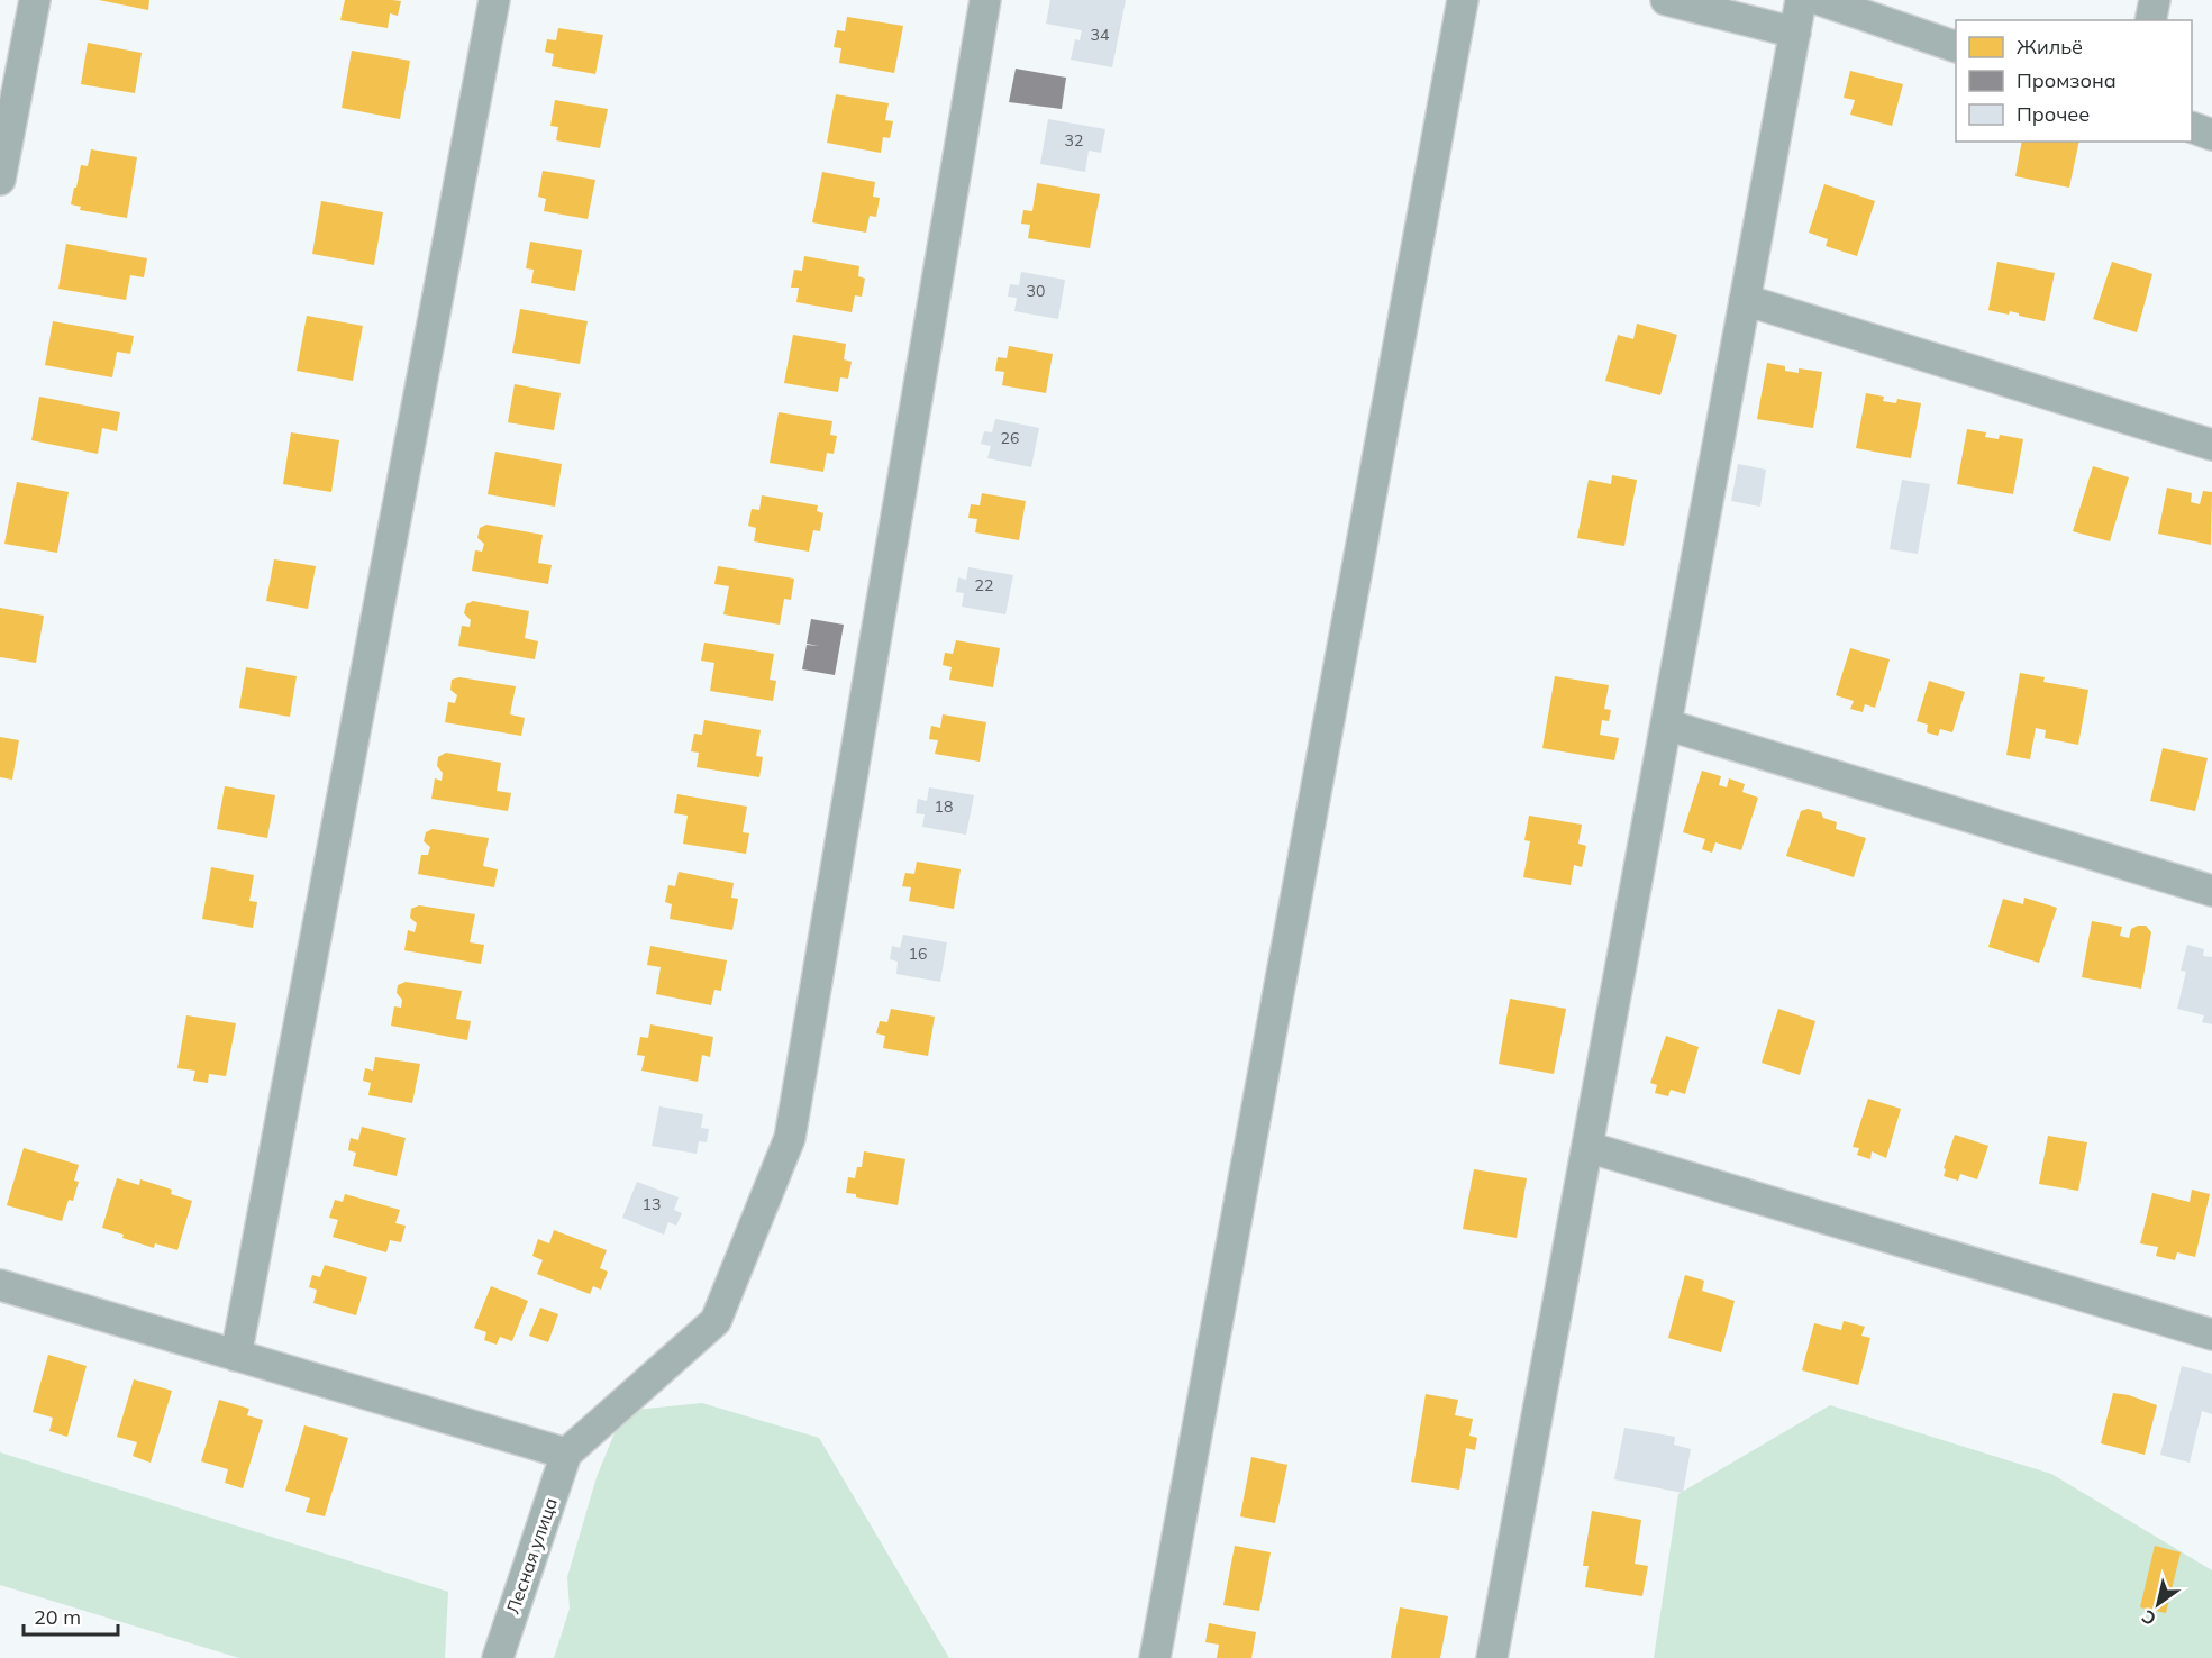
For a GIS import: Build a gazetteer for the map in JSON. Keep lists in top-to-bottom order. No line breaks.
{"streets":{"street":["Лесная улица"]},"house_numbers":["34","32","30","26","22","18","16","13"],"legend":["Жильё","Промзона","Прочее"],"scale_bar":"20 m","north":"bottom left"}
